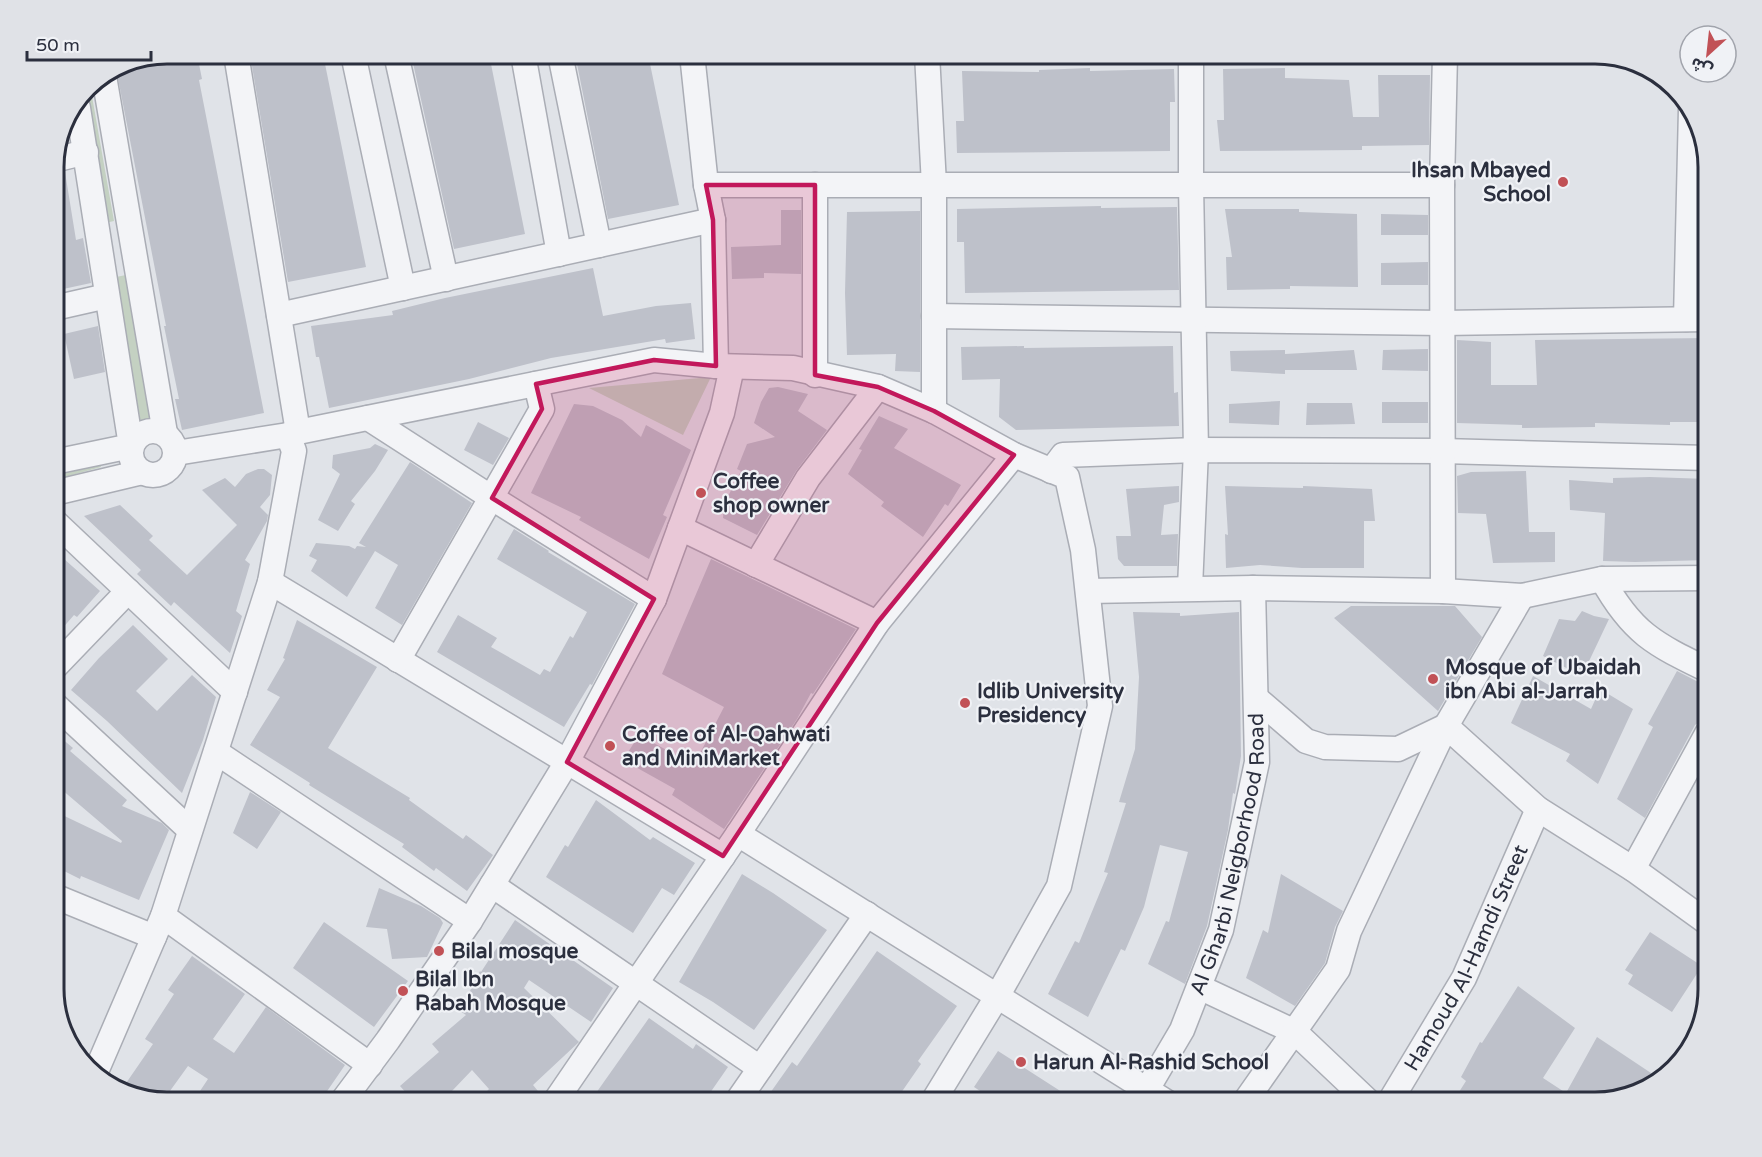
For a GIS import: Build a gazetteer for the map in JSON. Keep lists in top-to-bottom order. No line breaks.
{"streets":{"street":["Al Gharbi Neigborhood Road","Hamoud Al-Hamdi Street"]},"places":["Ihsan Mbayed School","Coffee shop owner","Mosque of Ubaidah ibn Abi al-Jarrah","Idlib University Presidency","Coffee of Al-Qahwati and MiniMarket","Bilal mosque","Bilal Ibn Rabah Mosque","Harun Al-Rashid School"],"scale_bar":"50 m","north":"bottom left"}
